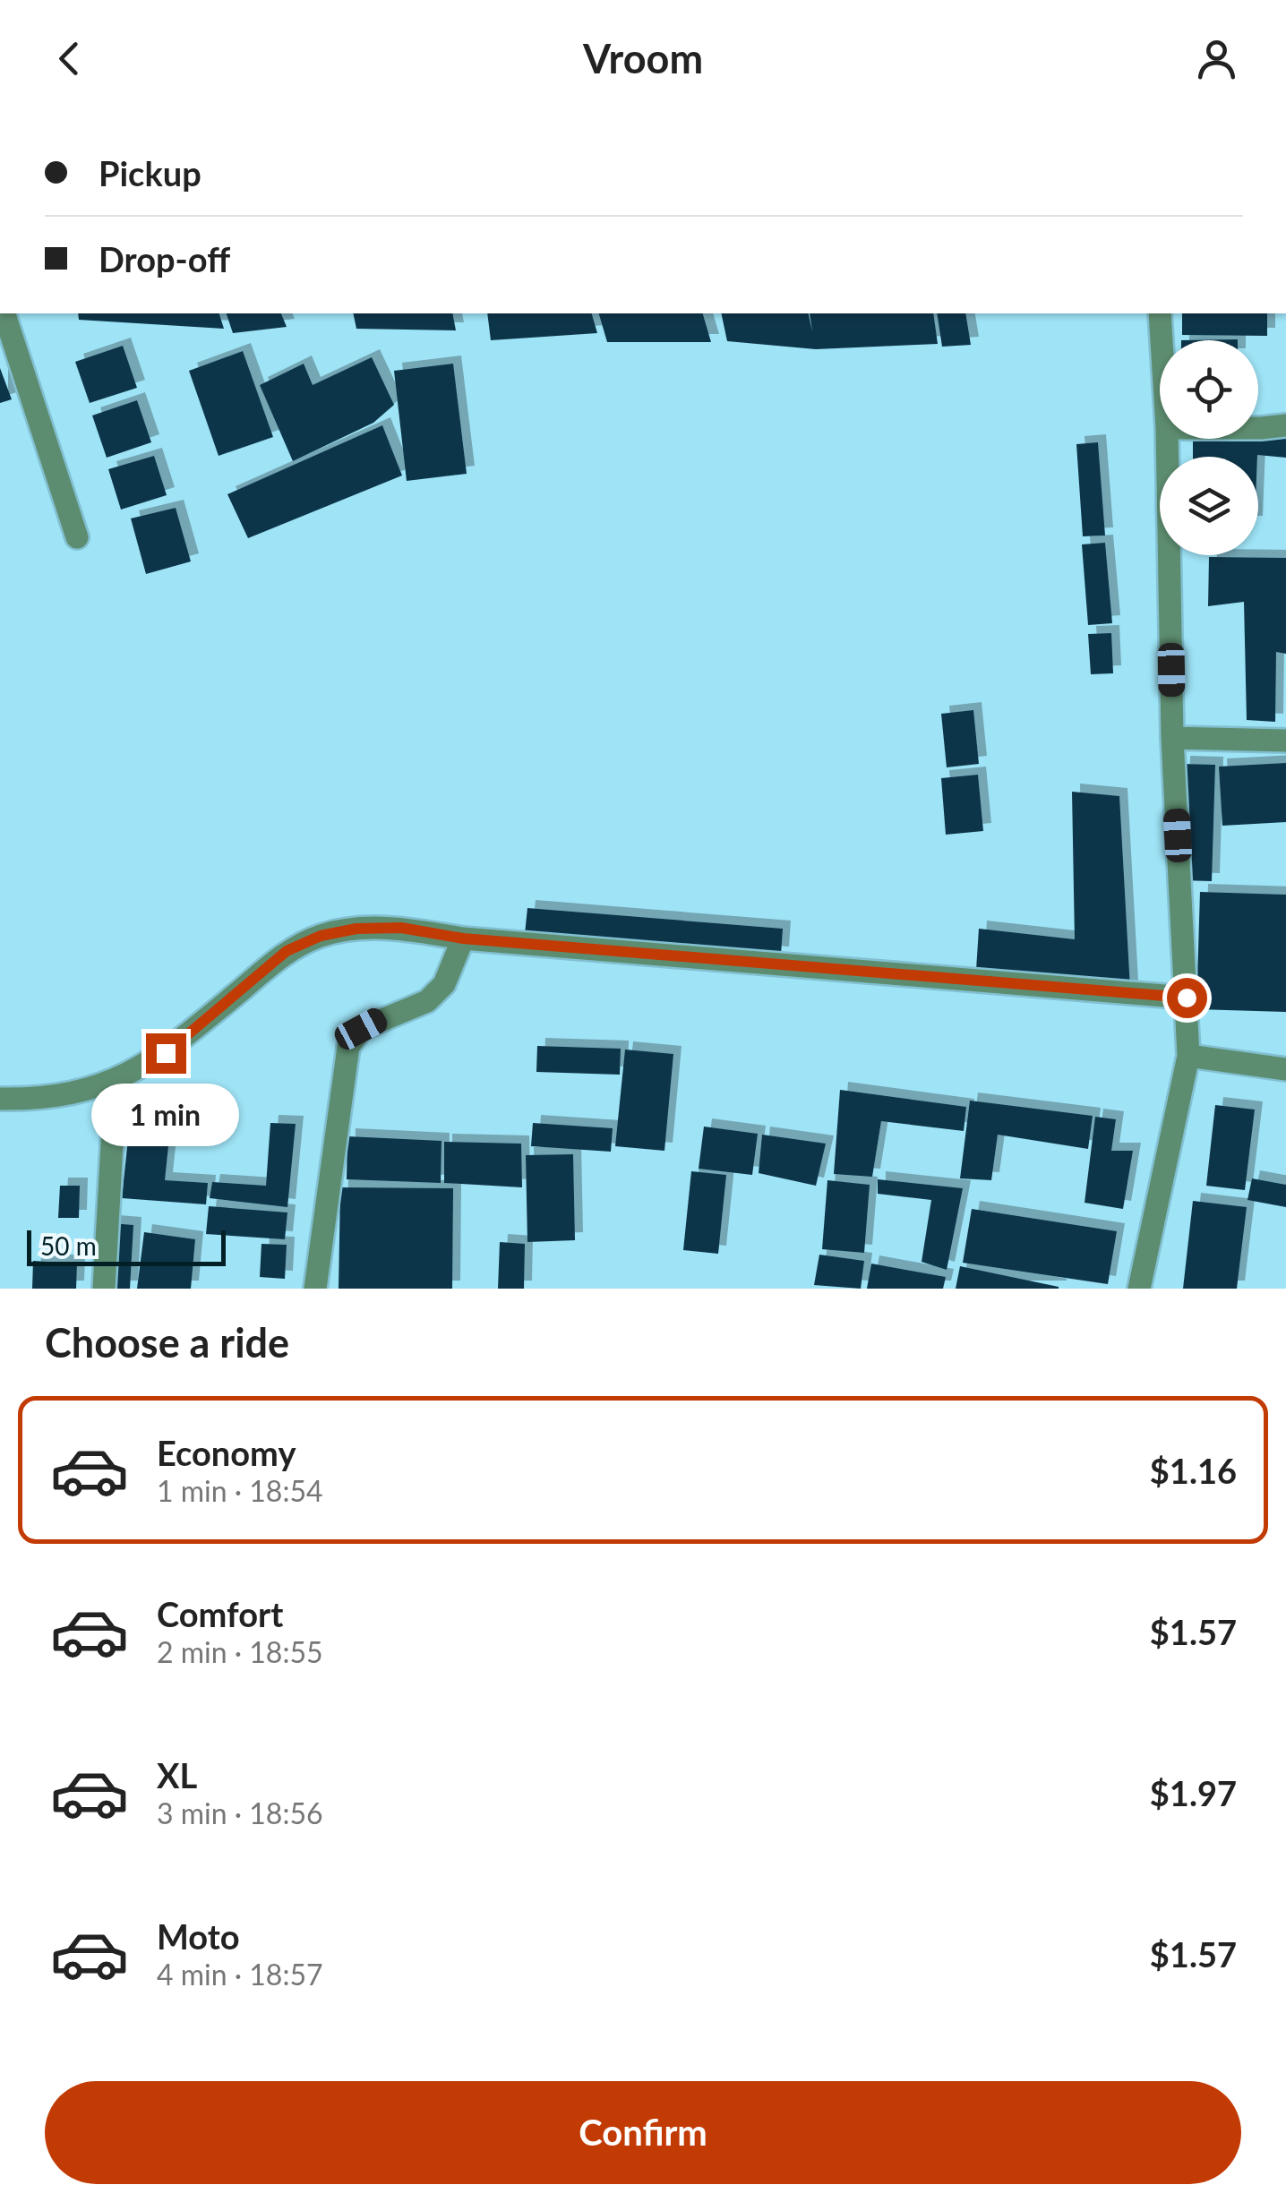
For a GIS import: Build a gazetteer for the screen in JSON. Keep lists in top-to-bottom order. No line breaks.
{"scale_bar":"50 m","page":{"header":"Vroom","banner":["Pickup","Drop-off"],"bubble":"1 min","scale":"50 m","heading":"Choose a ride","list":[{"name":"Economy","note":"1 min · 18:54","value":"$1.16"},{"name":"Comfort","note":"2 min · 18:55","value":"$1.57"},{"name":"XL","note":"3 min · 18:56","value":"$1.97"},{"name":"Moto","note":"4 min · 18:57","value":"$1.57"}],"buttons":"Confirm"}}
